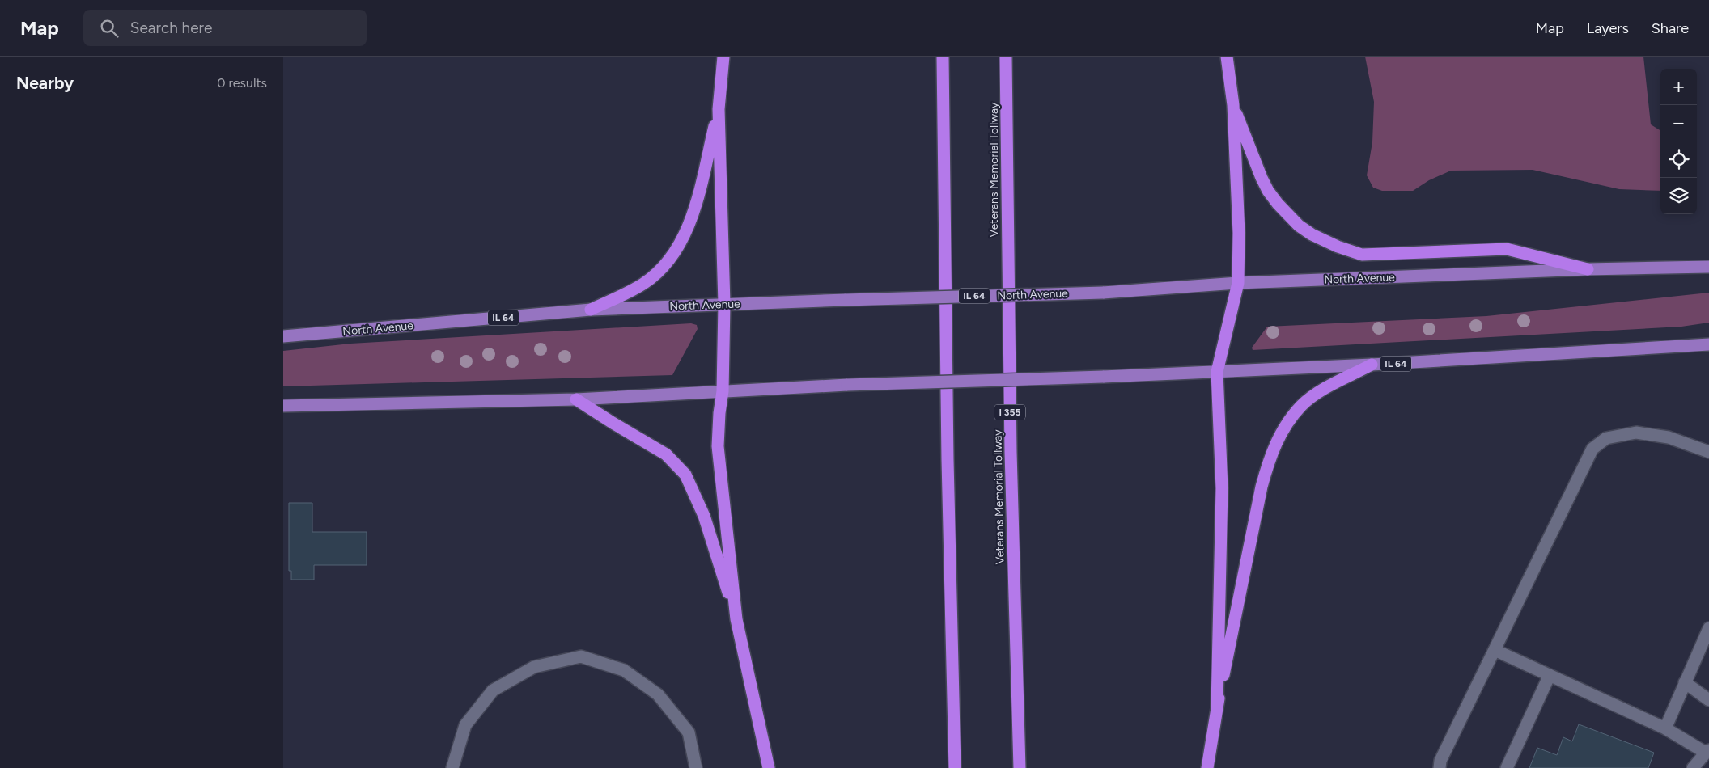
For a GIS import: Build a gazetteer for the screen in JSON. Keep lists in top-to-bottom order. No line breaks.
{"streets":{"highway":["Veterans Memorial Tollway","I 355"],"main road":["North Avenue","IL 64"]},"page":{"header":"Map","search":"Search here","nav":["Map","Layers","Share"],"heading":["Nearby","0 results"],"map_buttons":["+","−"]}}
